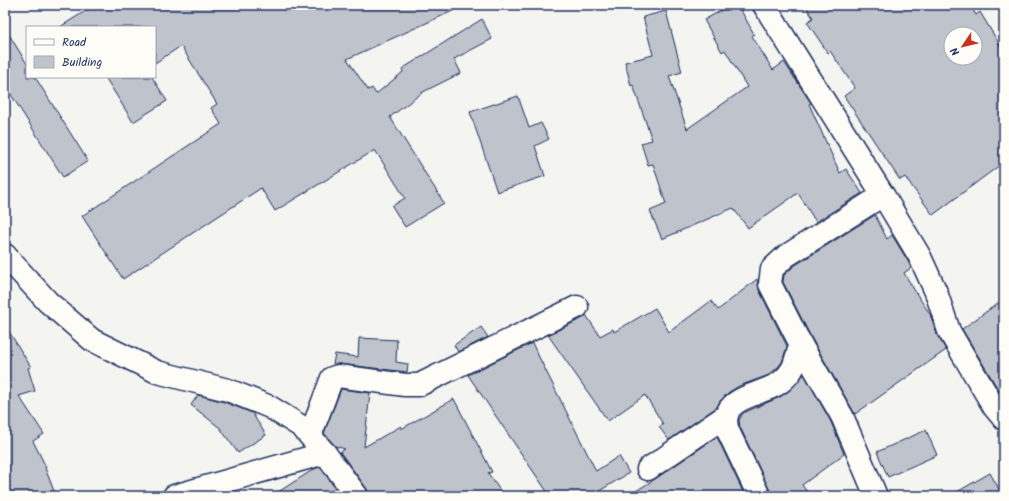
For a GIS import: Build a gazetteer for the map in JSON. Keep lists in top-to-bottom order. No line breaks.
{"legend":["Road","Building"],"north":"bottom left"}
